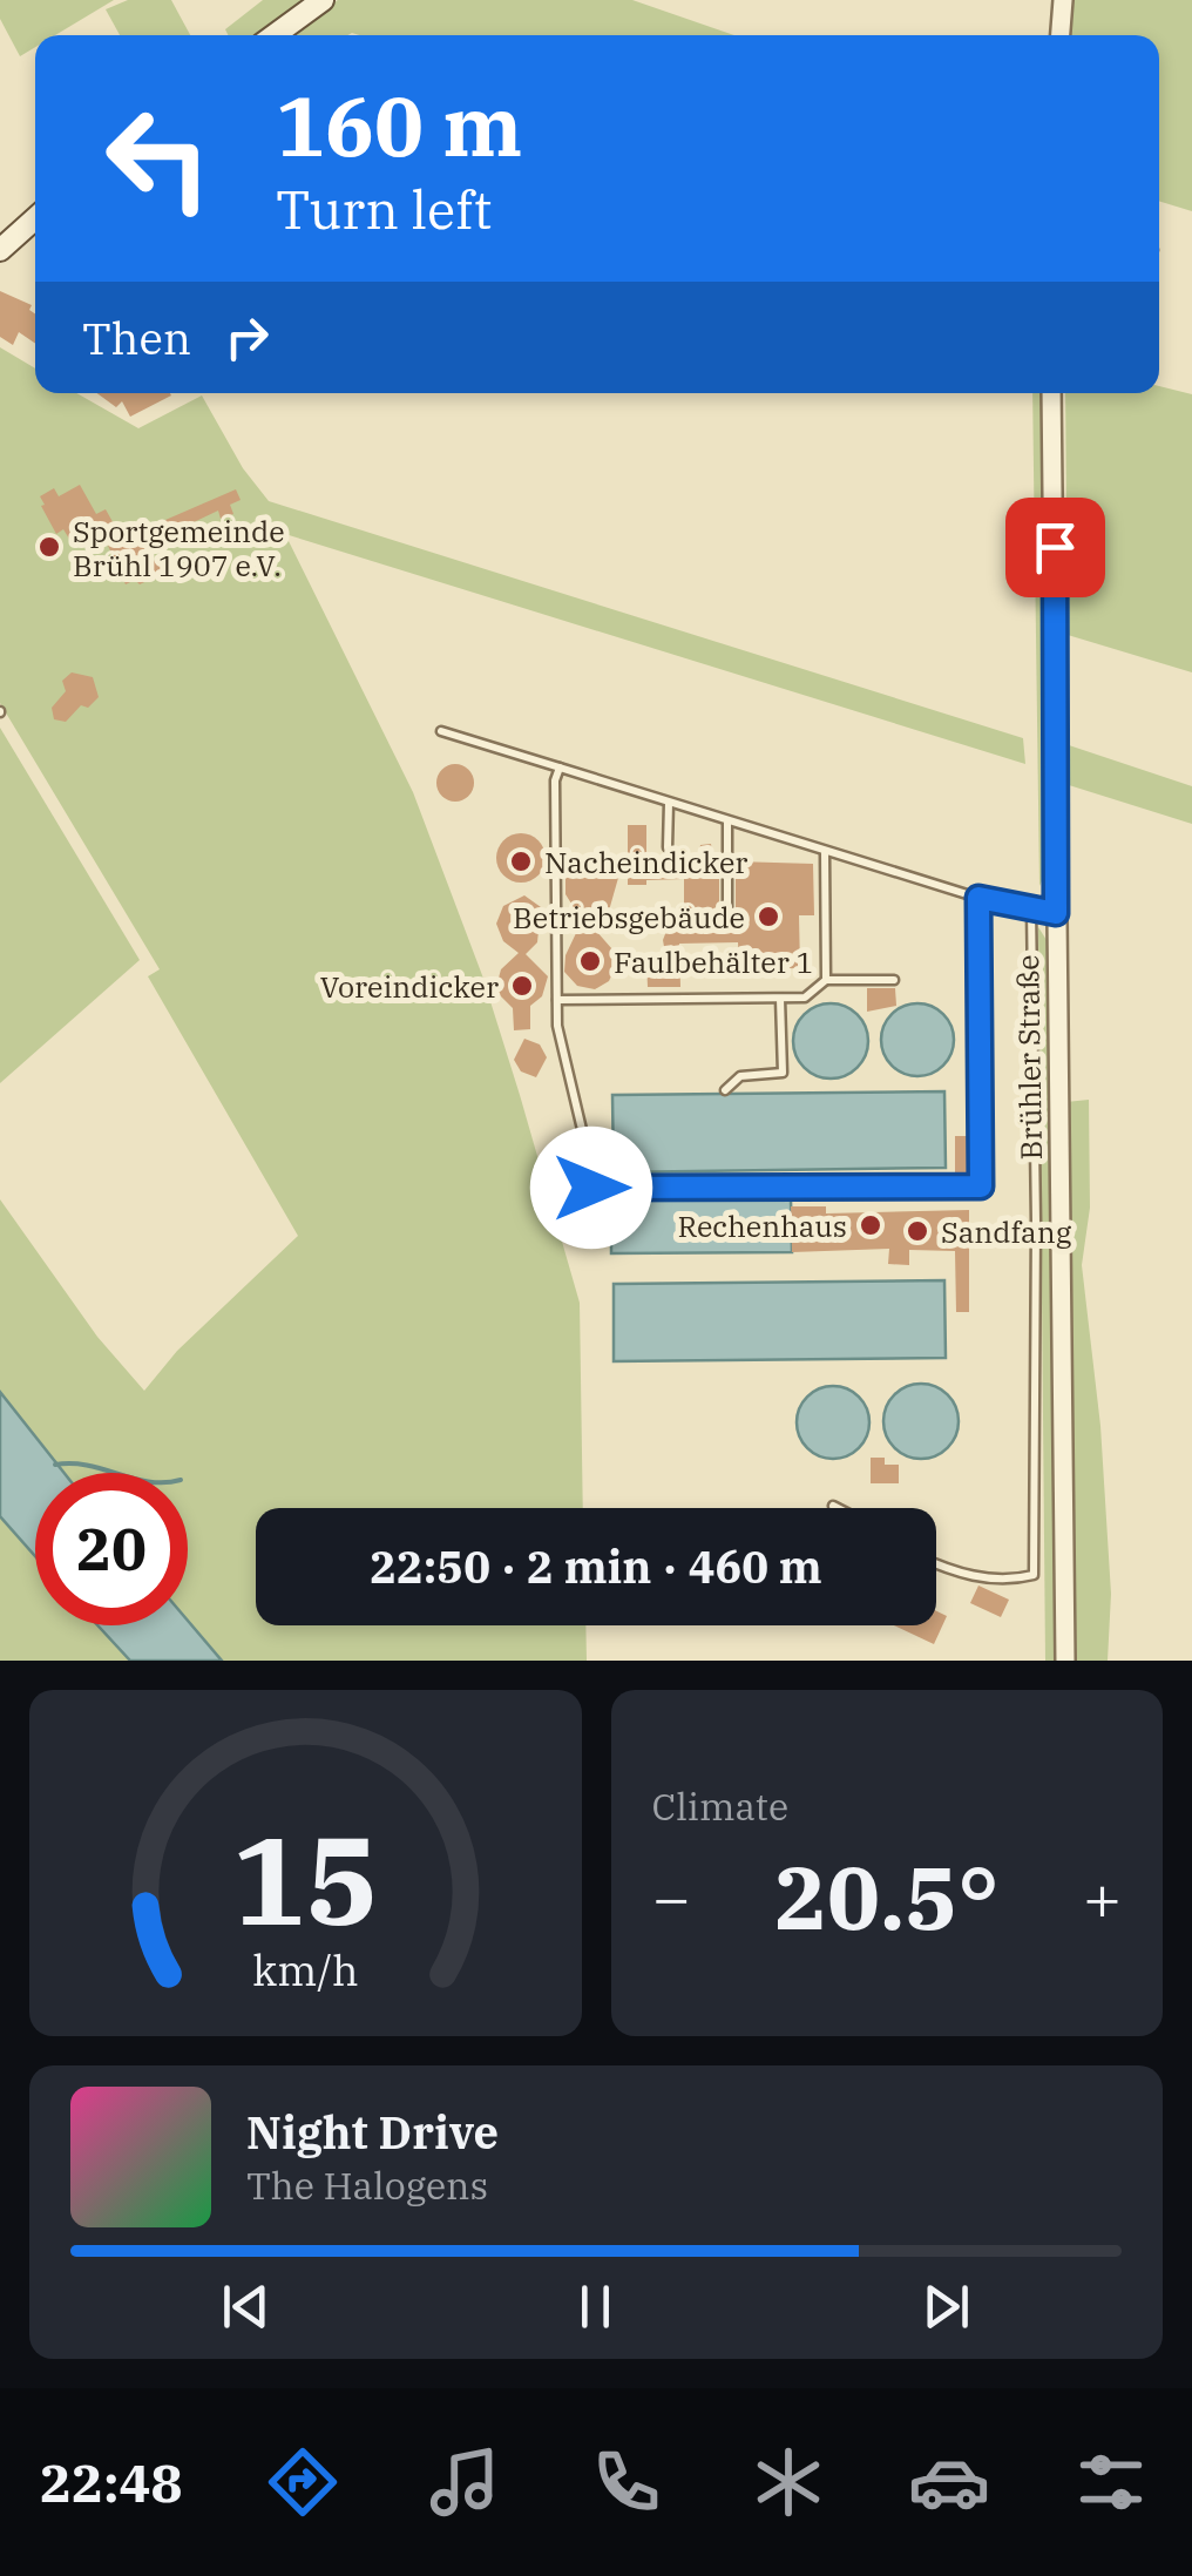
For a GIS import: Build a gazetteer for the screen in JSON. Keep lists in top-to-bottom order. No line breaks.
{"streets":{"street":["Brühler Straße"]},"places":["Sportgemeinde Brühl 1907 e.V.","Nacheindicker","Betriebsgebäude","Faulbehälter 1","Voreindicker","Rechenhaus","Sandfang"],"page":{"turn":["160 m","Turn left"],"then":"Then","limit":"20","trip":"22:50 · 2 min · 460 m","tile":"Climate","heat":["−","20.5°","+"],"song":["Night Drive","The Halogens"],"tabs":"22:48","gauge":["15","km/h"]}}
